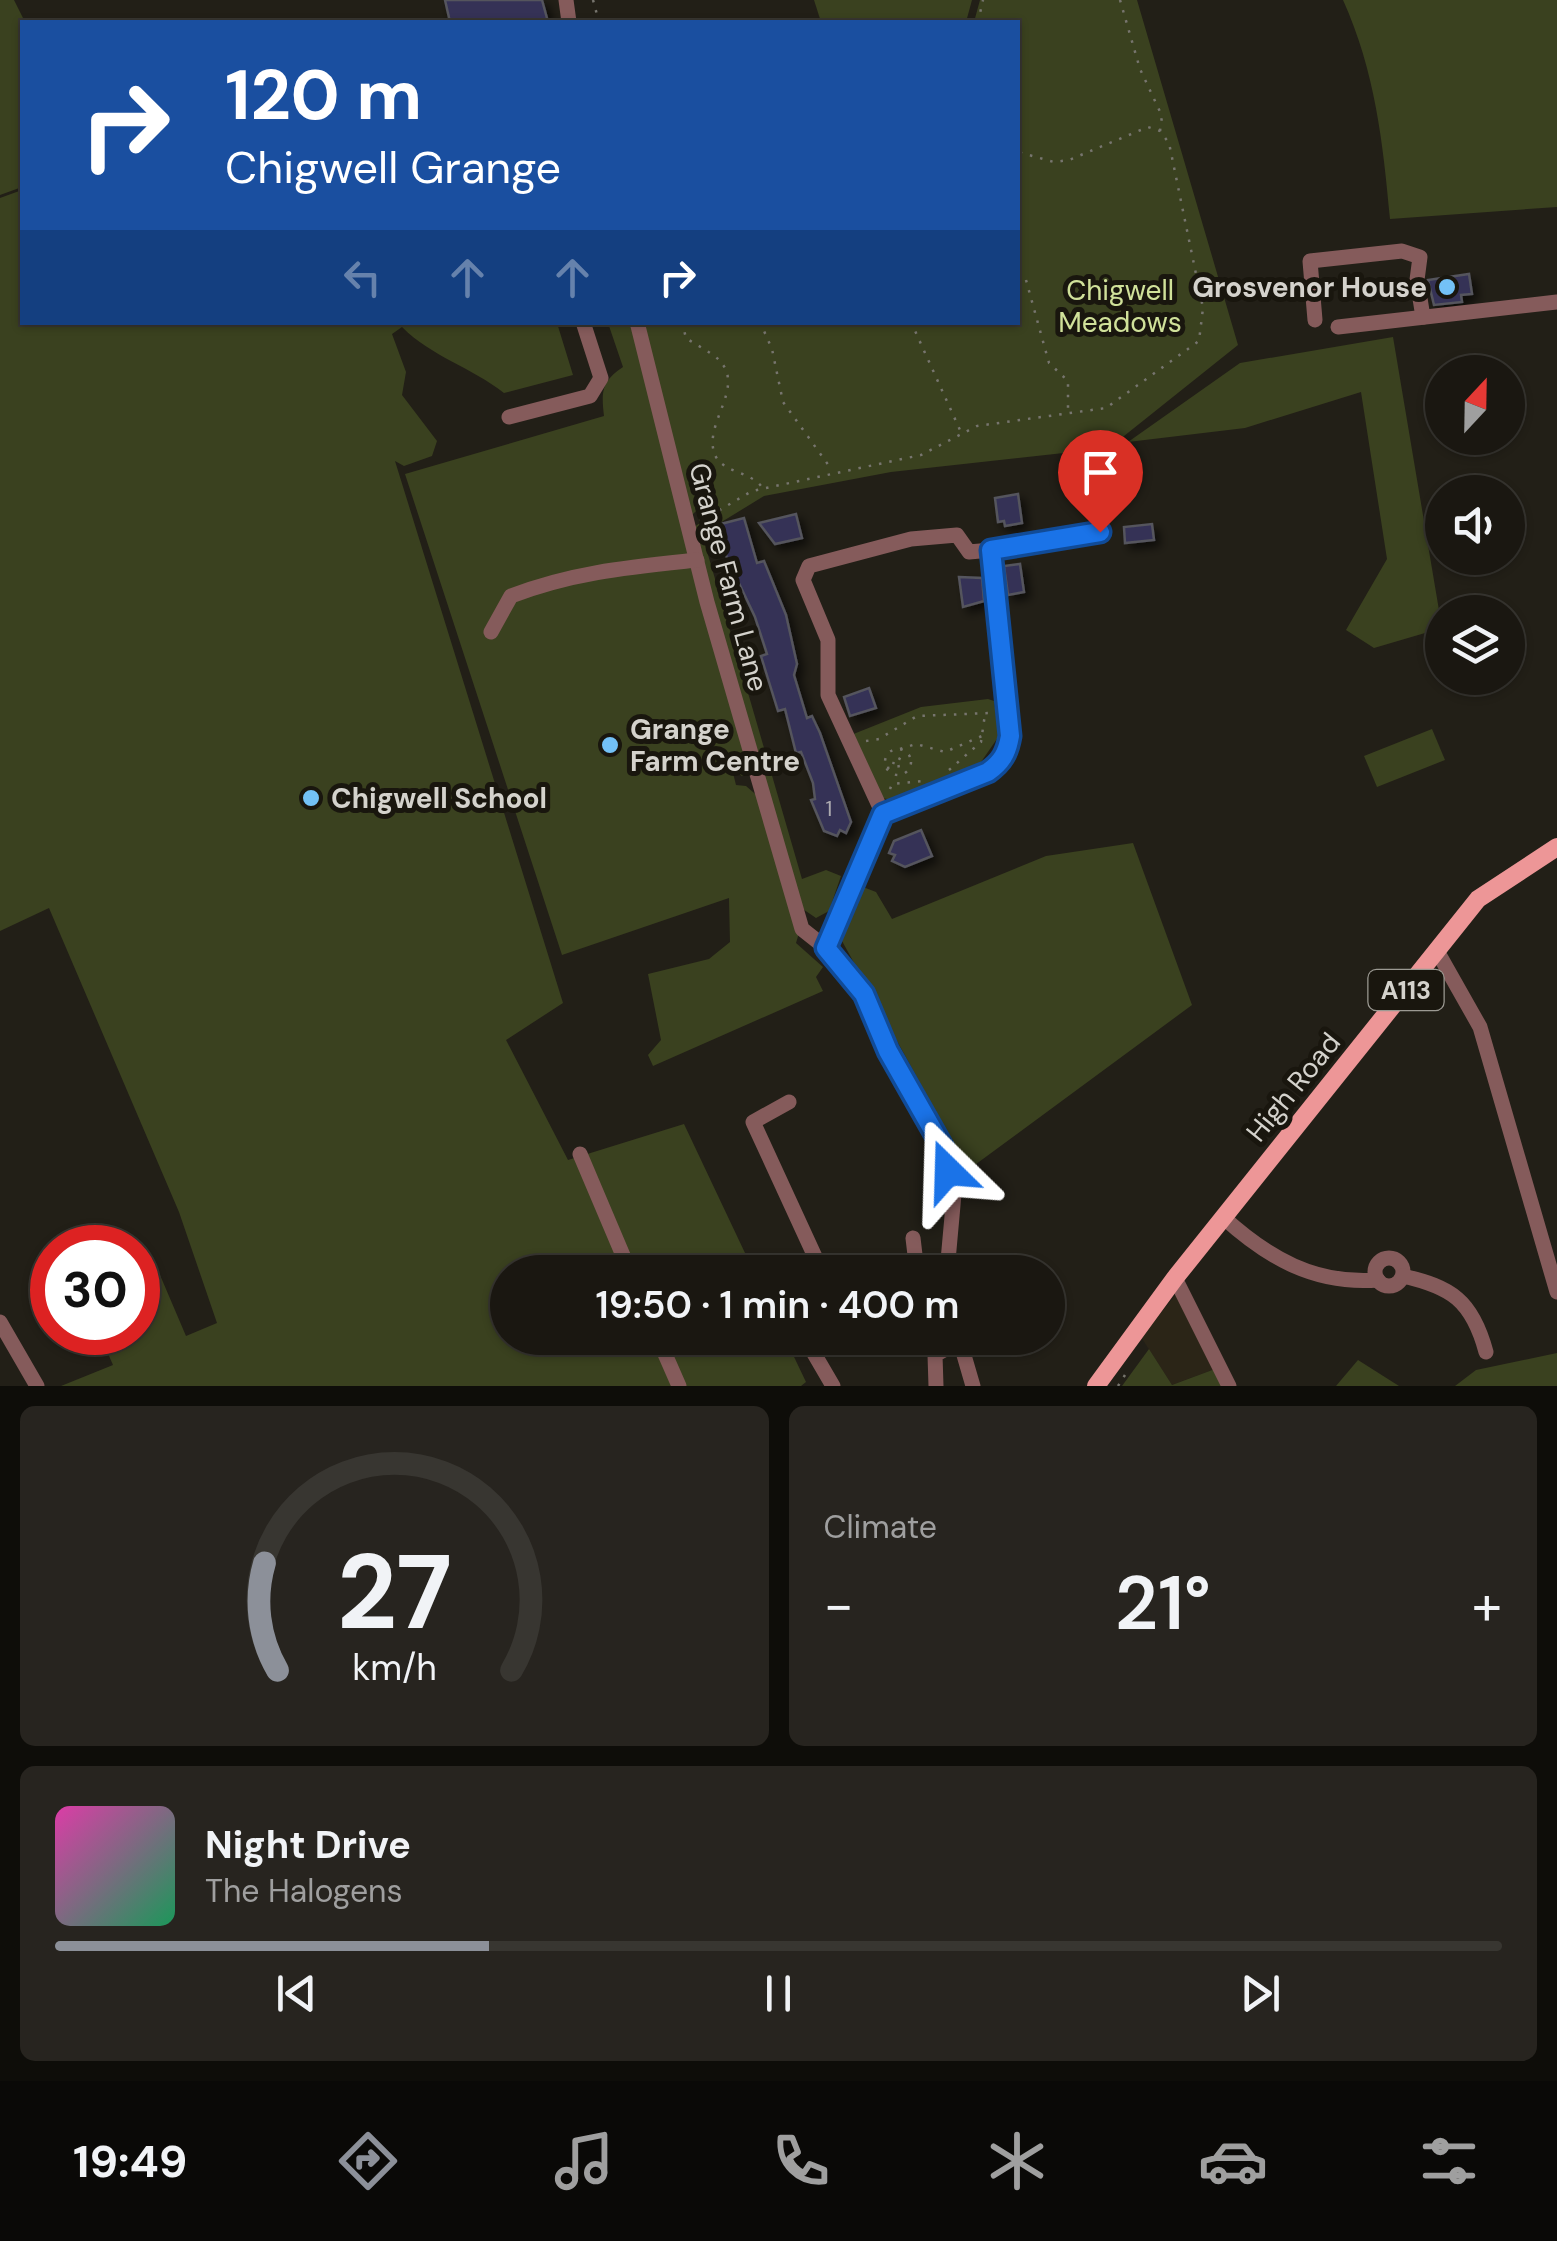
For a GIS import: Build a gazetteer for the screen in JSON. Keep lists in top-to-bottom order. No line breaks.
{"streets":{"main road":["A113","High Road"],"street":["Grange Farm Lane"]},"parks":["Chigwell Meadows"],"places":["Grosvenor House","Grange Farm Centre","Chigwell School"],"house_numbers":["1"],"north":"top","page":{"turn":["120 m","Chigwell Grange"],"limit":"30","trip":"19:50 · 1 min · 400 m","tile":"Climate","heat":["−","21°","+"],"song":["Night Drive","The Halogens"],"tabs":"19:49","gauge":["27","km/h"]}}
